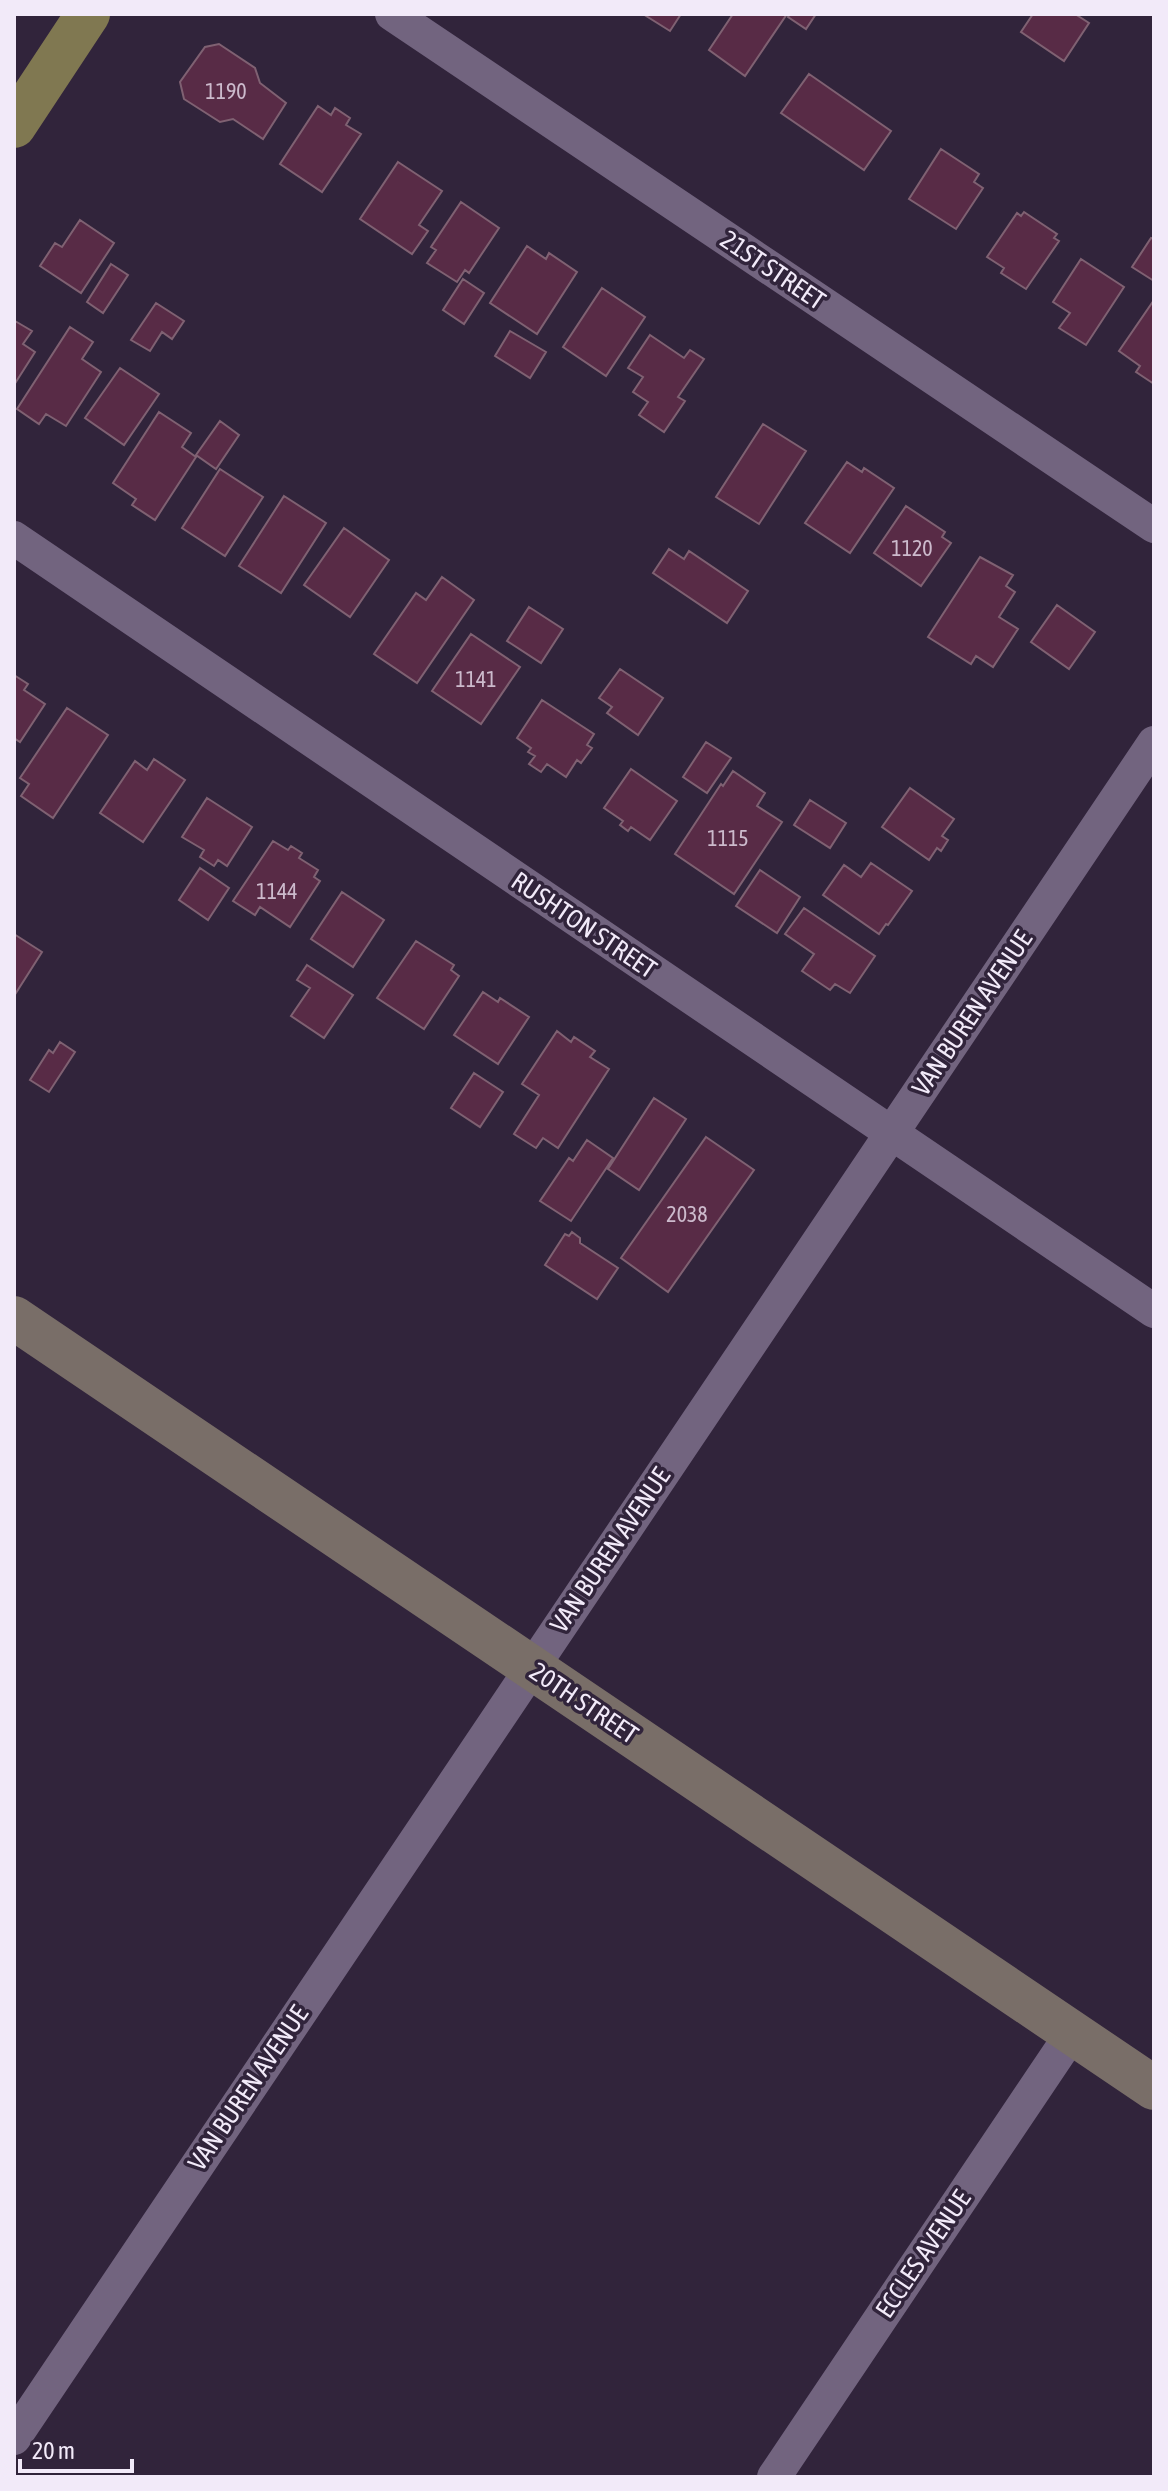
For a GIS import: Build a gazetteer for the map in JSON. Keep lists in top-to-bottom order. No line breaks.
{"streets":{"main road":["20TH STREET"],"street":["21ST STREET","RUSHTON STREET","VAN BUREN AVENUE","ECCLES AVENUE"]},"crossings":[["RUSHTON STREET","VAN BUREN AVENUE"],["VAN BUREN AVENUE","20TH STREET"],["20TH STREET","ECCLES AVENUE"]],"house_numbers":["1190","1120","1141","1115","1144","2038"],"scale_bar":"20 m"}
